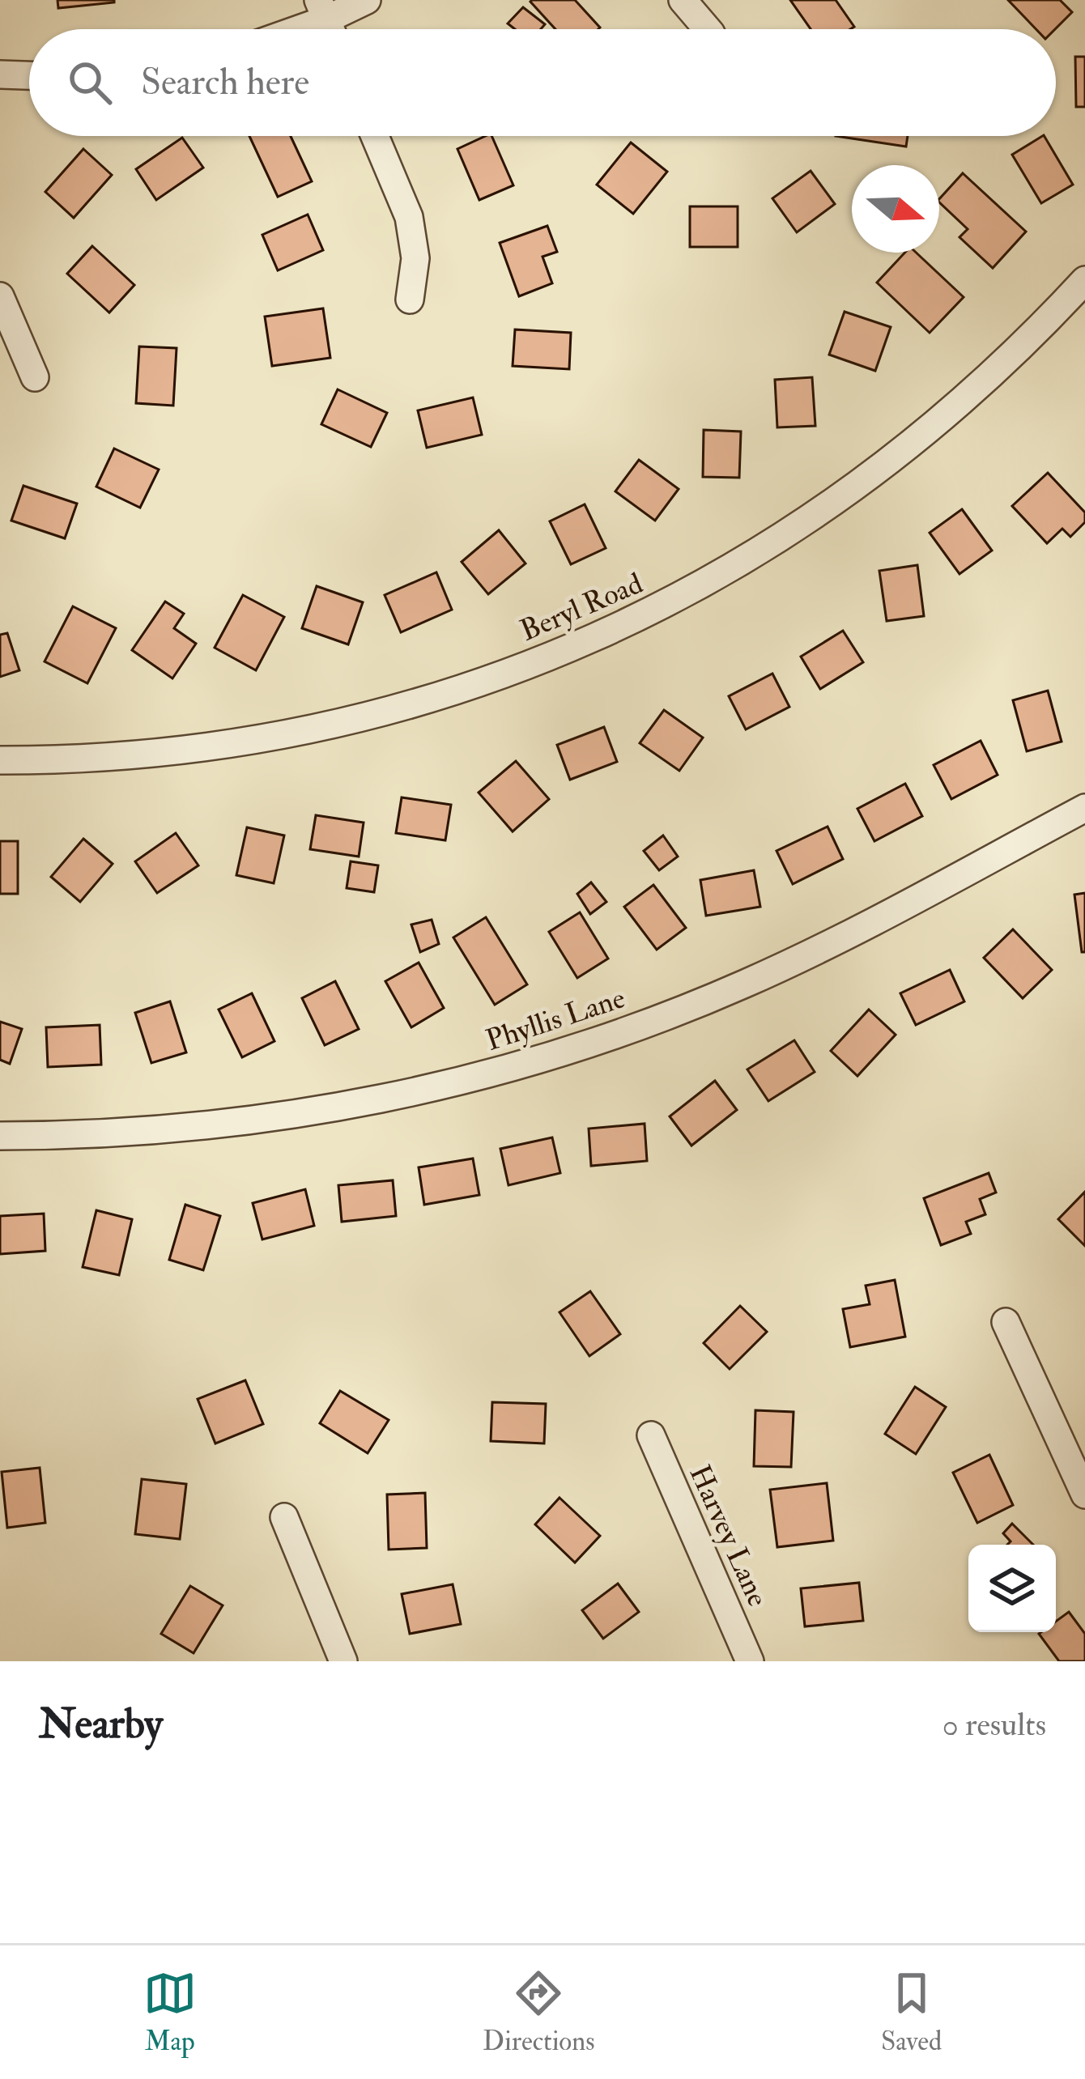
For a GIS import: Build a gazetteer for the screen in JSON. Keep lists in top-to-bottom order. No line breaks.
{"streets":{"street":["Beryl Road","Phyllis Lane","Harvey Lane"]},"north":"right","page":{"search":"Search here","heading":["Nearby","0 results"],"nav":["Map","Directions","Saved"]}}
